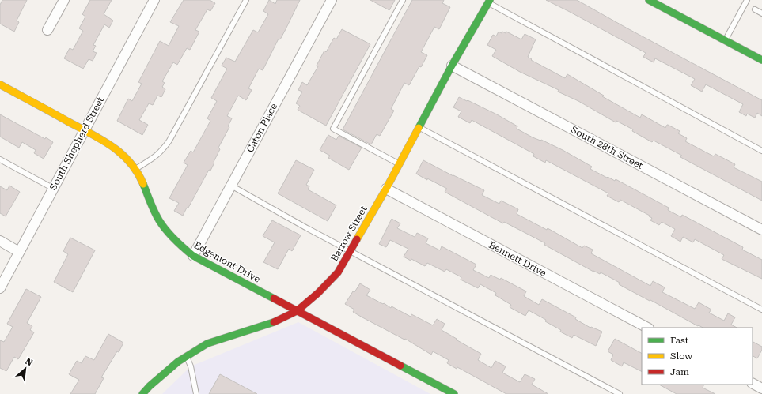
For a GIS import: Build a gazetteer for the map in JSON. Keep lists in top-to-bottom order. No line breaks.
{"streets":{"street":["Caton Place","South Shepherd Street","South 28th Street","Barrow Street","Bennett Drive","Edgemont Drive"]},"crossings":[["Caton Place","Edgemont Drive"],["South Shepherd Street","Edgemont Drive"],["South 28th Street","Barrow Street"],["Barrow Street","Bennett Drive"],["Barrow Street","Edgemont Drive"]],"legend":["Fast","Slow","Jam"],"north":"top right"}
